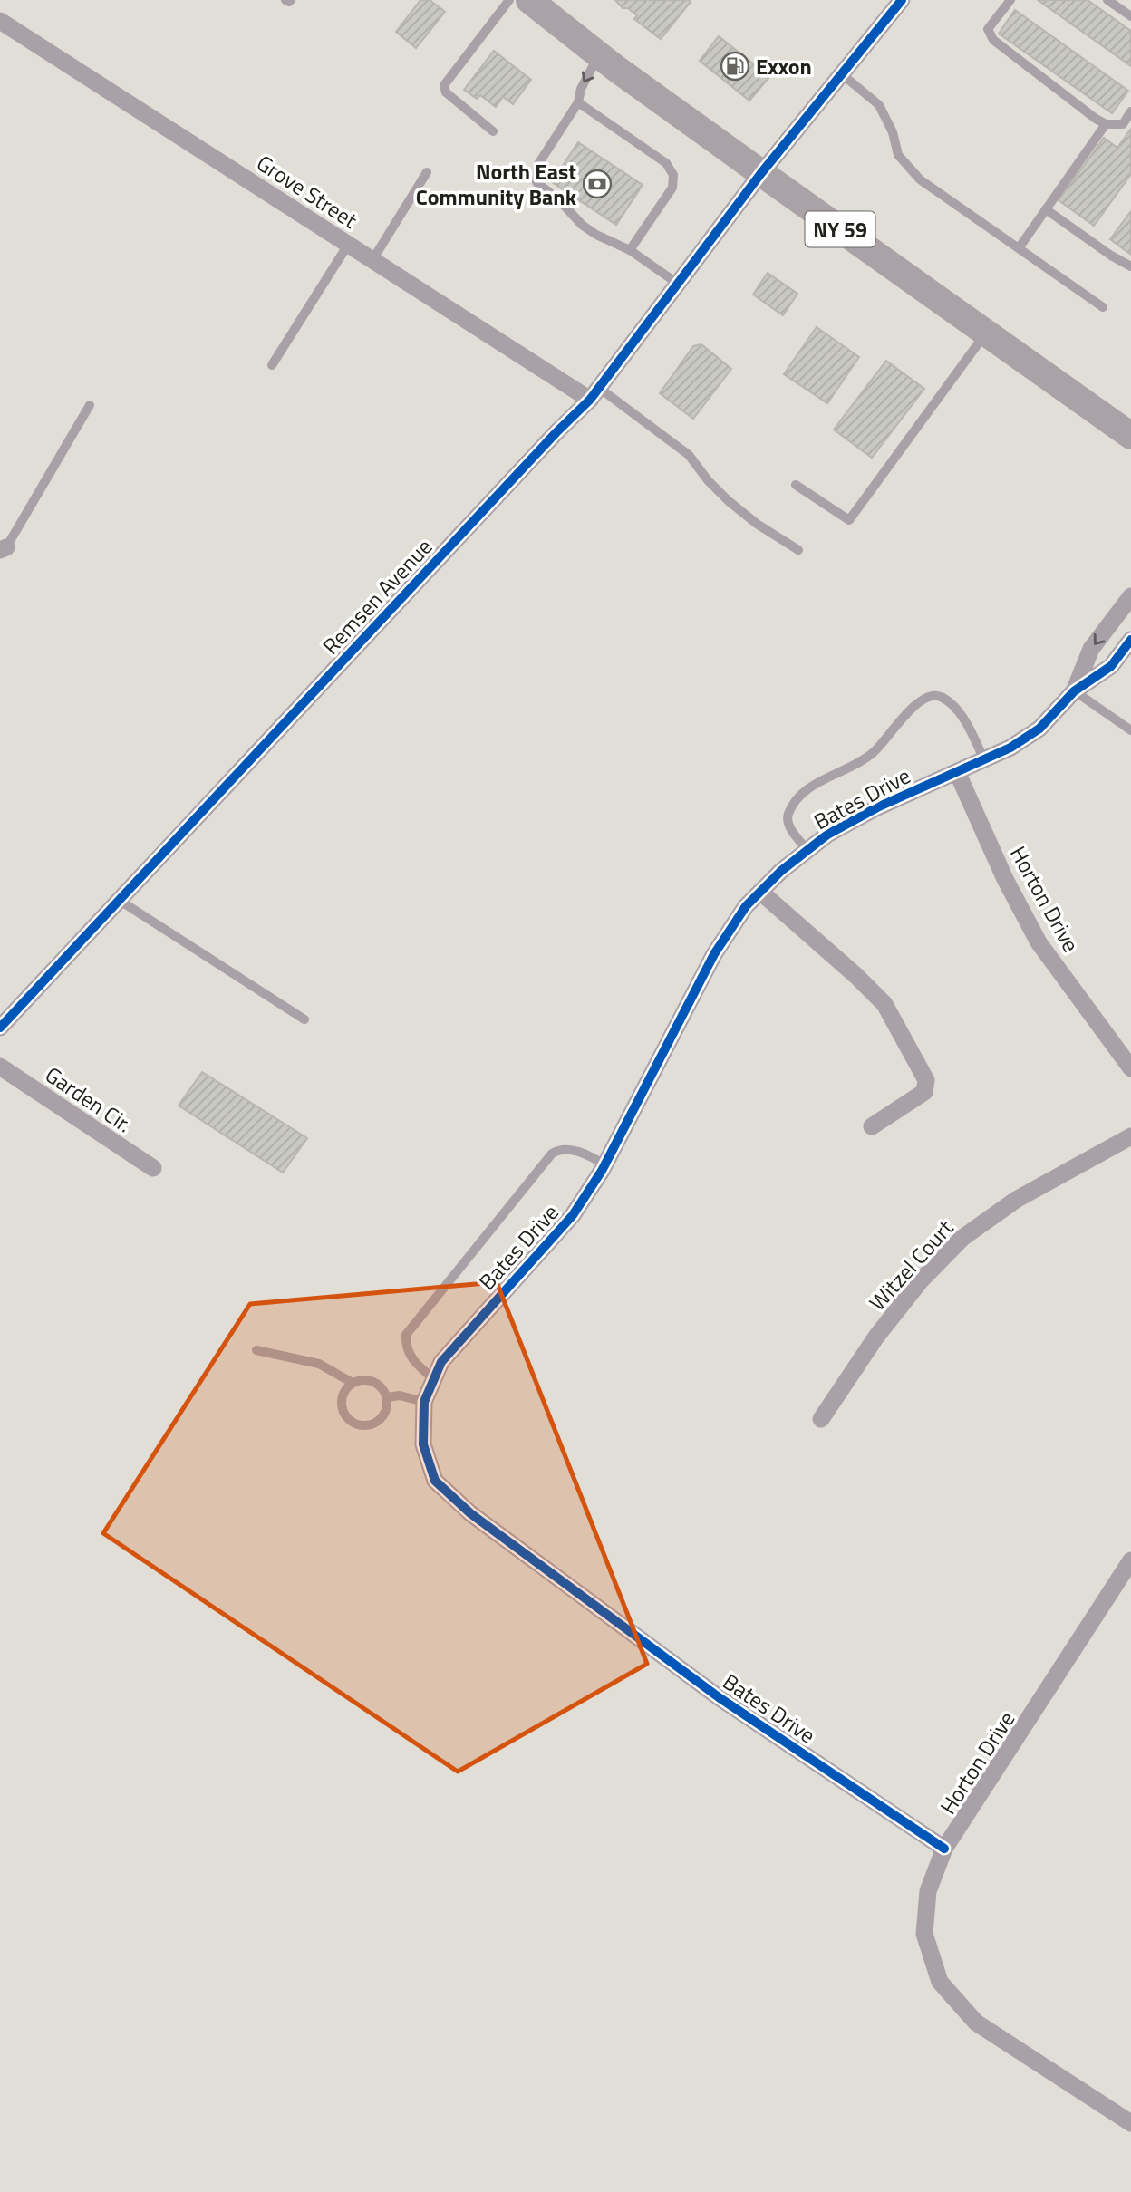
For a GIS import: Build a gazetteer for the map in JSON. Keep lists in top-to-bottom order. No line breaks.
{"streets":{"main road":["NY 59"],"street":["Grove Street","Remsen Avenue","Bates Drive","Horton Drive","Garden Cir.","Witzel Court"]},"crossings":[["Grove Street","Remsen Avenue"],["NY 59","Remsen Avenue"],["Bates Drive","Horton Drive"]],"places":{"fuel station":["Exxon"],"bank":["North East Community Bank"]}}
